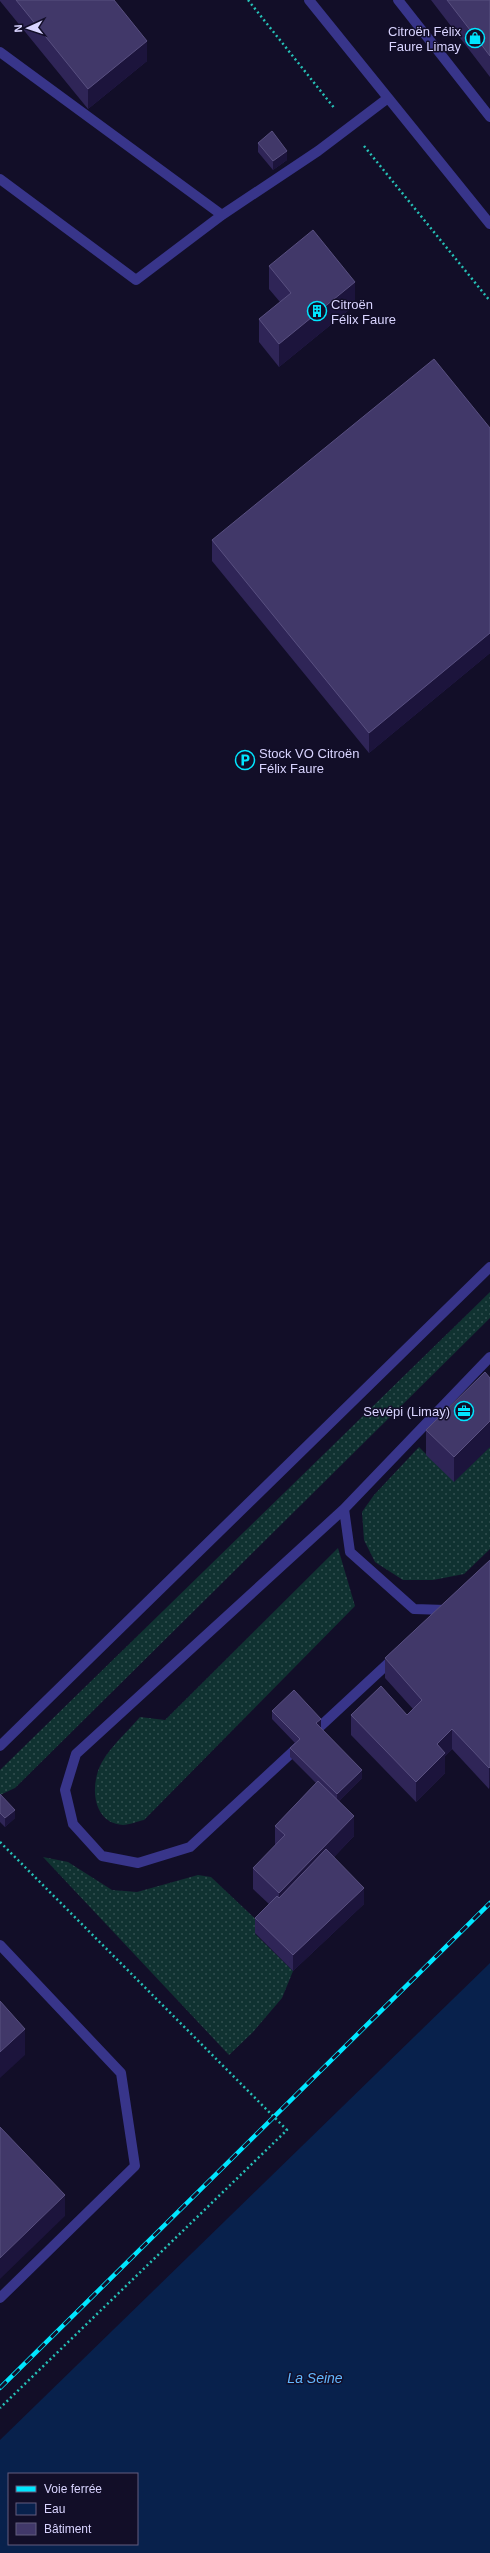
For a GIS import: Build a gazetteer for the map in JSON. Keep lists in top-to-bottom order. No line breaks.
{"water":["La Seine"],"places":{"shop":["Citroën Félix Faure Limay"],"building":["Citroën Félix Faure"],"parking":["Stock VO Citroën Félix Faure"],"office":["Sevépi (Limay)"]},"legend":["Voie ferrée","Eau","Bâtiment"],"north":"left"}
